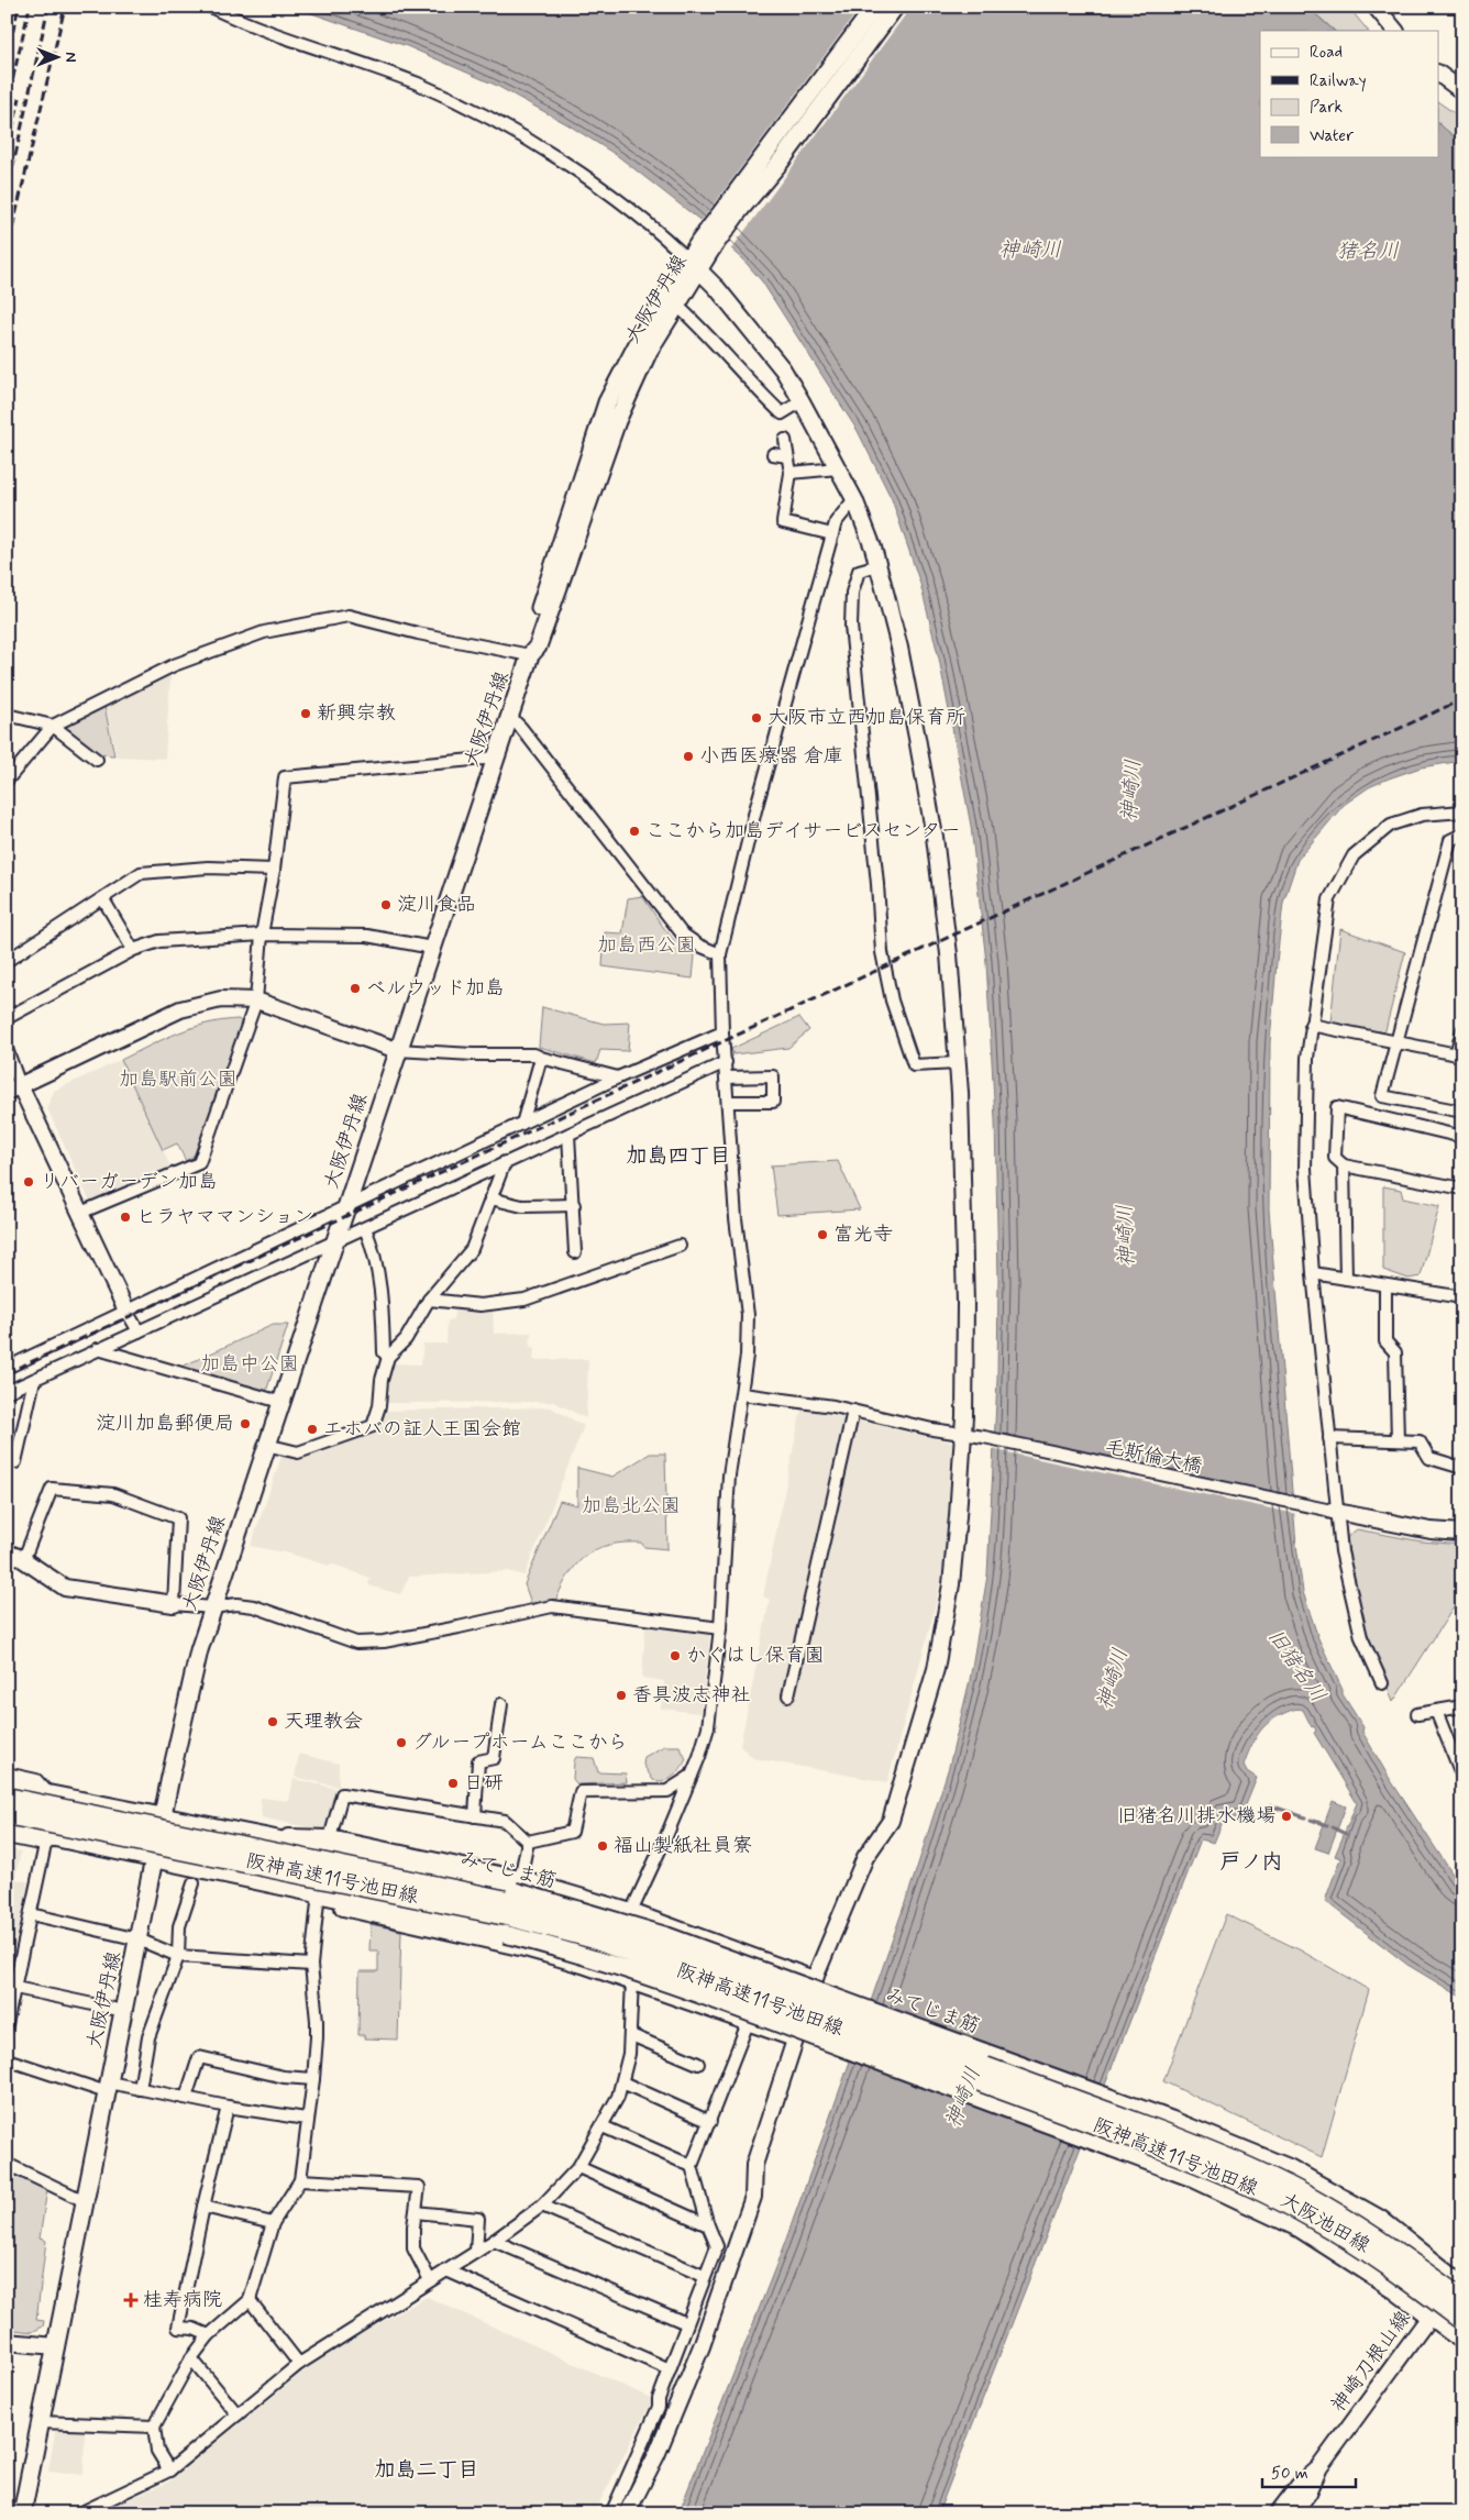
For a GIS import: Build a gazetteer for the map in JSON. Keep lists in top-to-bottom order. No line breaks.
{"streets":{"highway":["阪神高速11号池田線"],"main road":["大阪伊丹線","みてじま筋","大阪池田線"],"street":["毛斯倫大橋","神崎刀根山線"]},"crossings":[["大阪伊丹線","みてじま筋"],["みてじま筋","大阪池田線"],["大阪池田線","神崎刀根山線"]],"districts":["加島四丁目","戸ノ内","加島二丁目"],"water":["神崎川","猪名川","旧猪名川"],"parks":["加島西公園","加島駅前公園","加島中公園","加島北公園"],"places":{"other":["新興宗教","大阪市立西加島保育所","小西医療器 倉庫","ここから加島デイサービスセンター","淀川食品","ベルウッド加島","リバーガーデン加島","ヒラヤママンション","富光寺","淀川加島郵便局","エホバの証人王国会館","かぐはし保育園","香具波志神社","天理教会","グループホームここから","日研","旧猪名川排水機場","福山製紙社員寮"],"health":["桂寿病院"]},"legend":["Road","Railway","Park","Water"],"scale_bar":"50 m","north":"right"}
